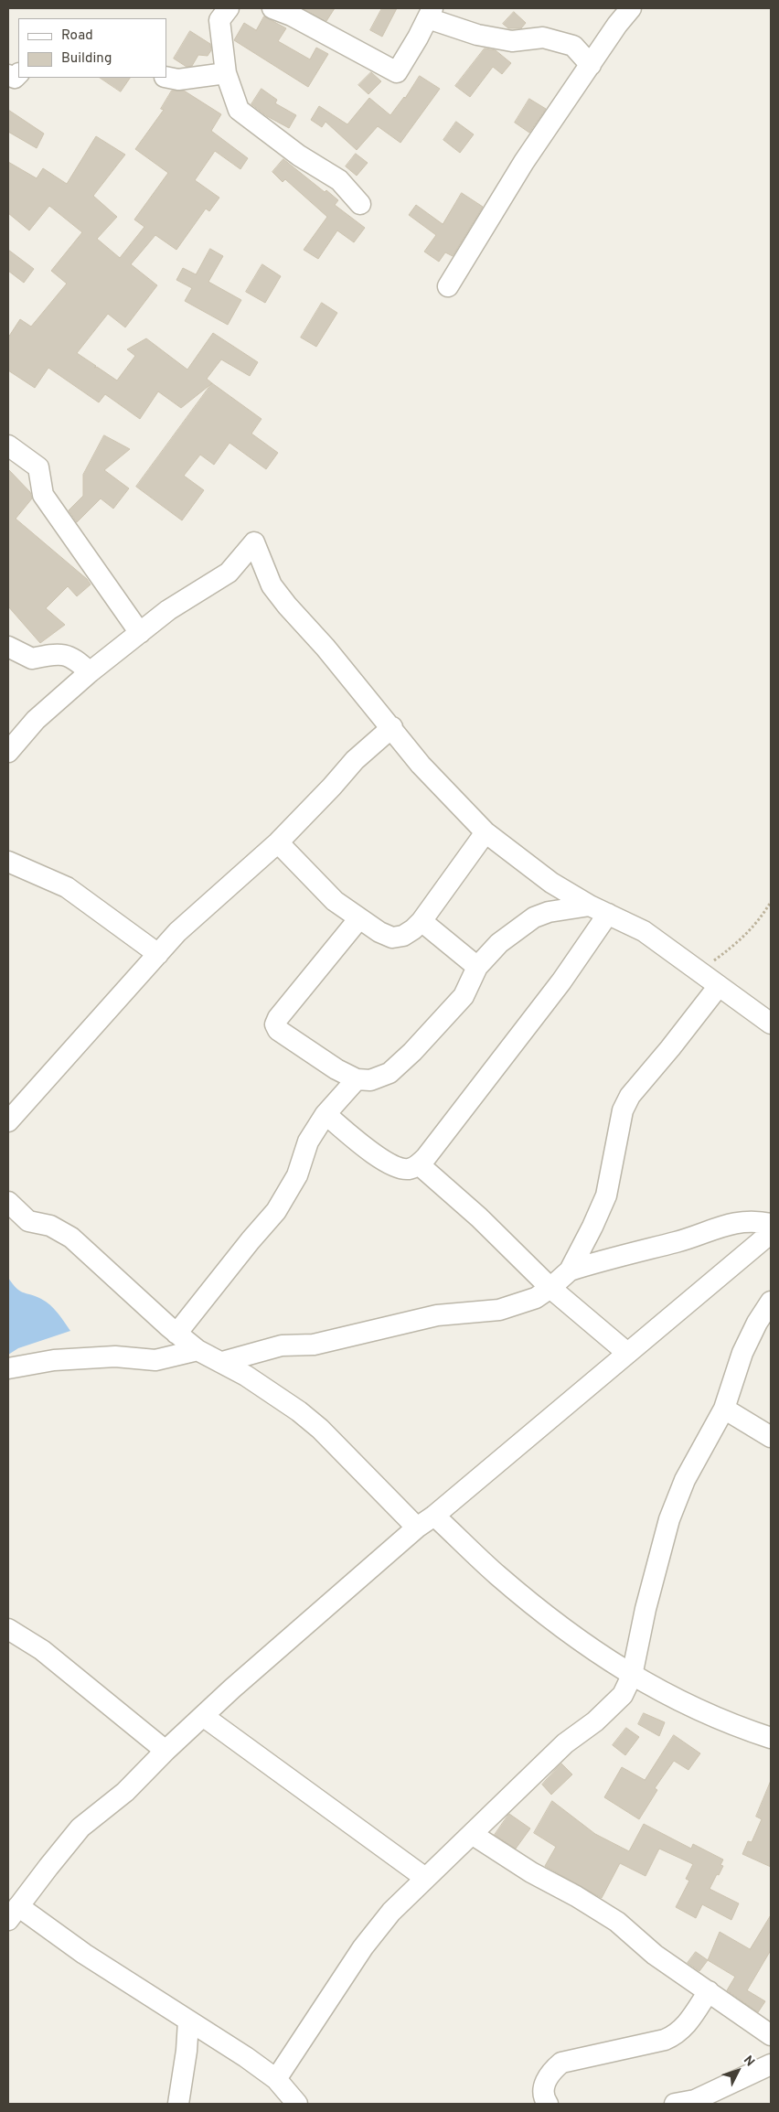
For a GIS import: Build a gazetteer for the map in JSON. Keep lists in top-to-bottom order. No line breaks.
{"legend":["Road","Building"],"north":"top right"}
